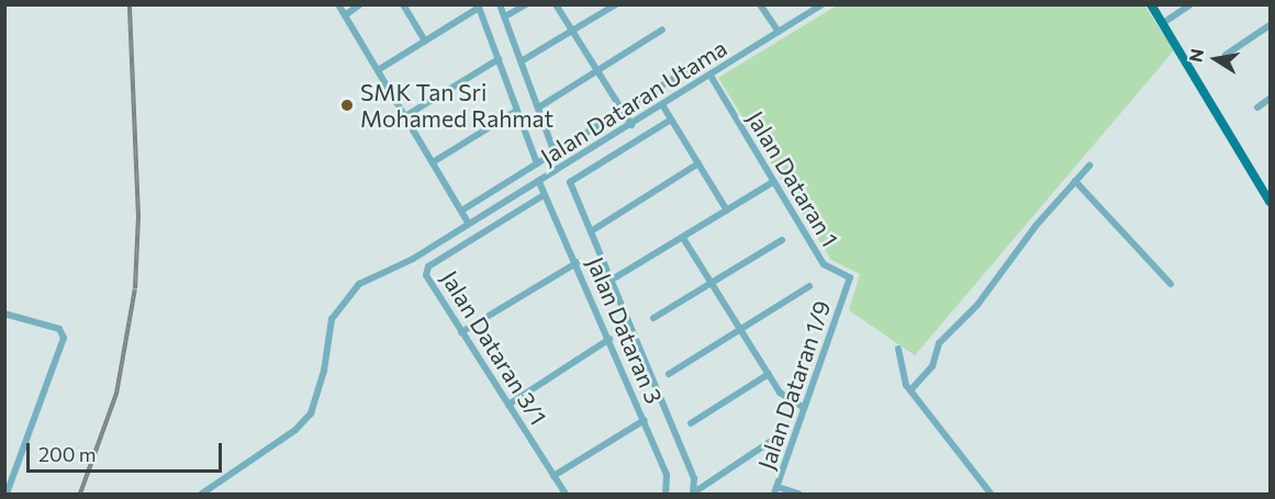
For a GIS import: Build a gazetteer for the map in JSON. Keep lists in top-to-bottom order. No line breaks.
{"streets":{"street":["Jalan Dataran Utama","Jalan Dataran 1","Jalan Dataran 3","Jalan Dataran 3/1","Jalan Dataran 1/9"]},"crossings":[["Jalan Dataran Utama","Jalan Dataran 1"],["Jalan Dataran Utama","Jalan Dataran 3"],["Jalan Dataran 1","Jalan Dataran 1/9"],["Jalan Dataran 3","Jalan Dataran 3/1"]],"places":["SMK Tan Sri Mohamed Rahmat"],"scale_bar":"200 m","north":"left"}
